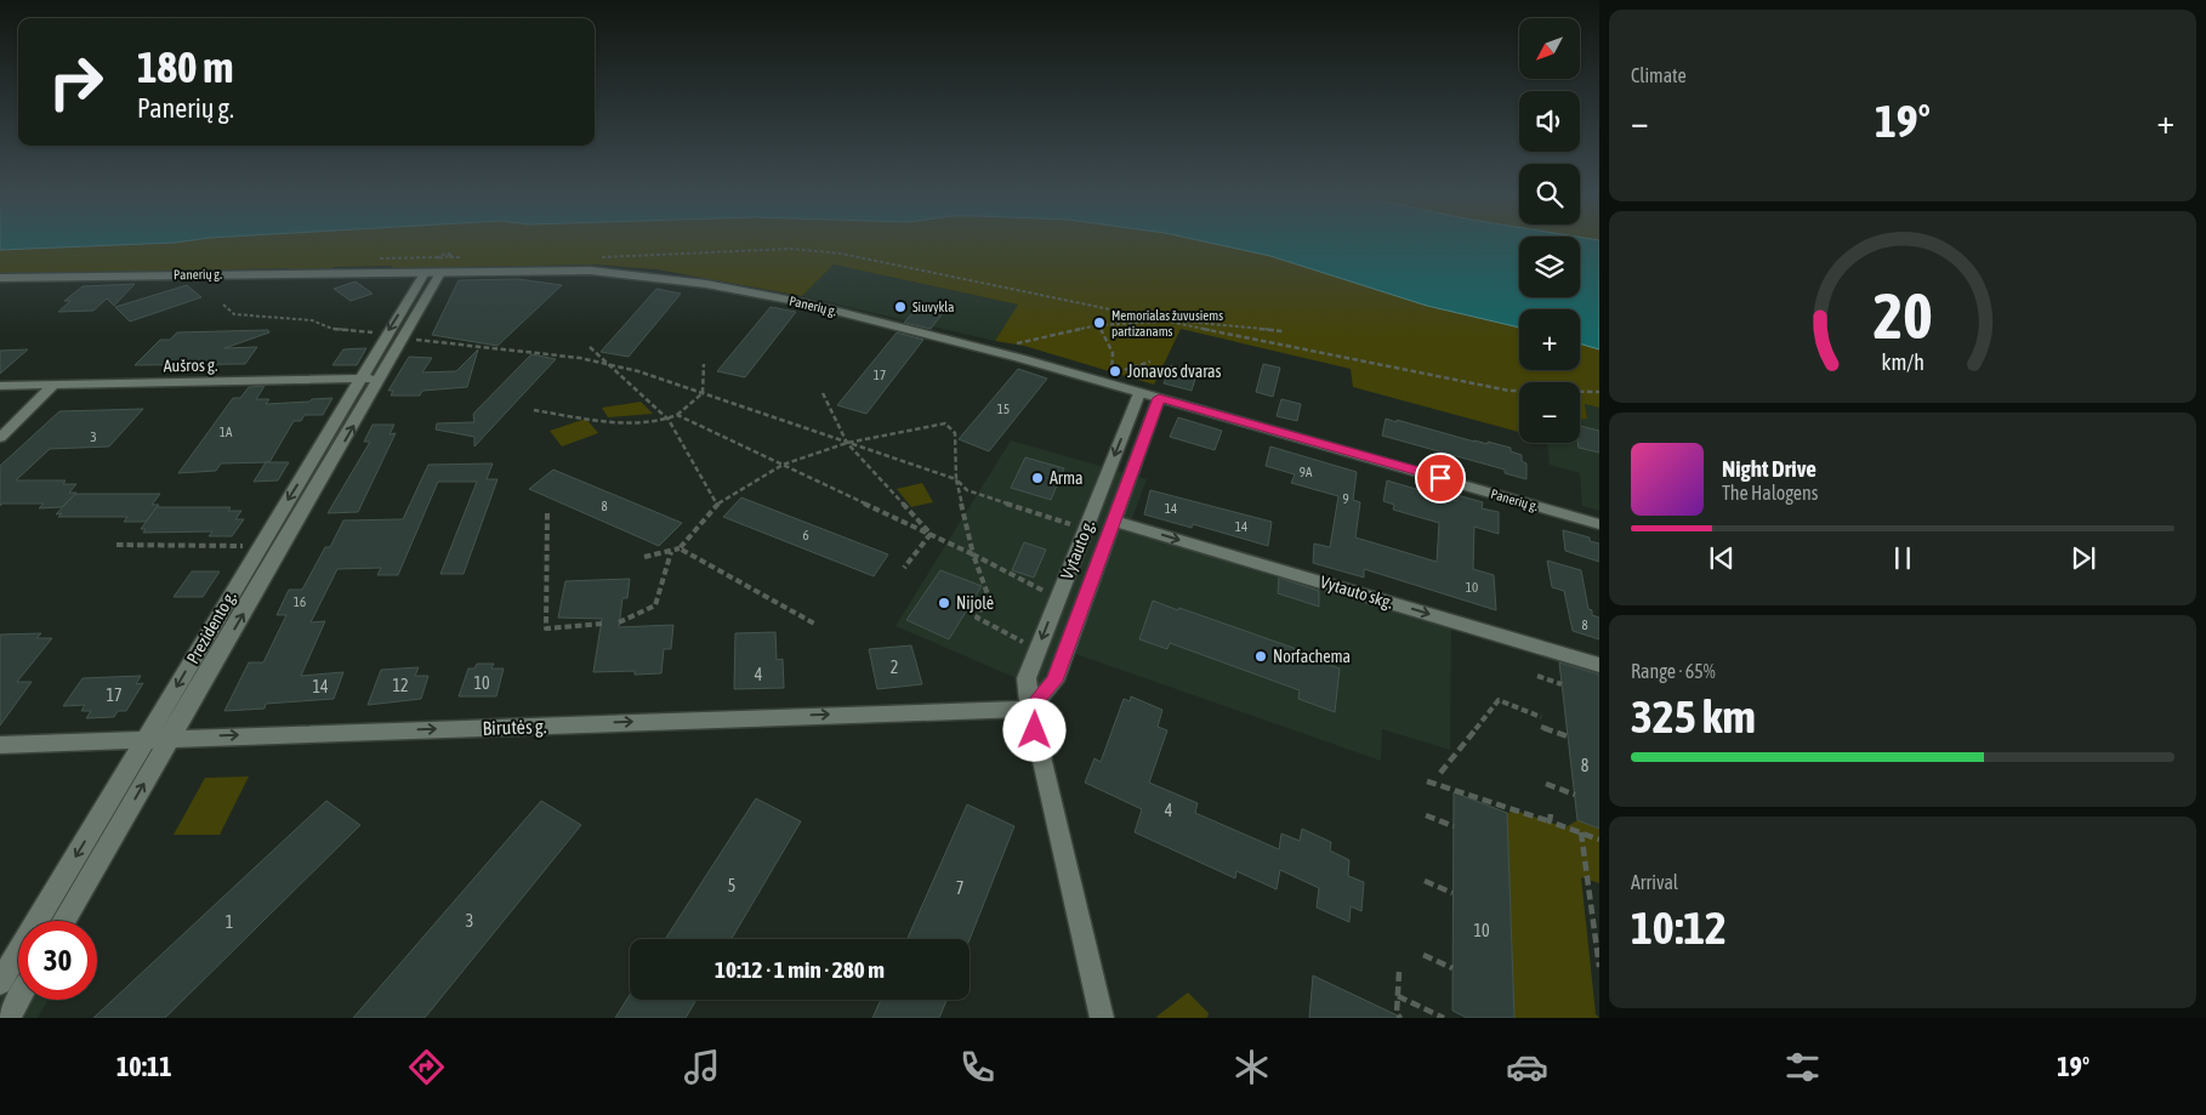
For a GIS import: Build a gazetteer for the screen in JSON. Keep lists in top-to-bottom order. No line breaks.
{"streets":{"street":["Panerių g.","Aušros g.","Vytauto g.","Vytauto skg.","Prezidento g.","Birutės g."]},"crossings":[["Panerių g.","Vytauto g."],["Panerių g.","Prezidento g."],["Aušros g.","Prezidento g."],["Vytauto g.","Vytauto skg."],["Vytauto g.","Birutės g."],["Prezidento g.","Birutės g."]],"one_way":["Vytauto skg.","Birutės g."],"places":["Siuvykla","Memorialas žuvusiems partizanams","Jonavos dvaras","Arma","Nijolė","Norfachema"],"house_numbers":["17","15","1A","3","9A","9","8","14","14","6","10","16","8","2","4","10","12","14","17","8","4","5","7","3","1","10"],"north":"bottom left","page":{"tile":["Climate",["Range · 65%","325 km"],["Arrival","10:12"]],"map_buttons":["+","−"],"turn":["180 m","Panerių g."],"heat":["−","19°","+"],"song":["Night Drive","The Halogens"],"limit":"30","trip":"10:12 · 1 min · 280 m","tabs":["10:11","19°"],"gauge":["20","km/h"]}}
